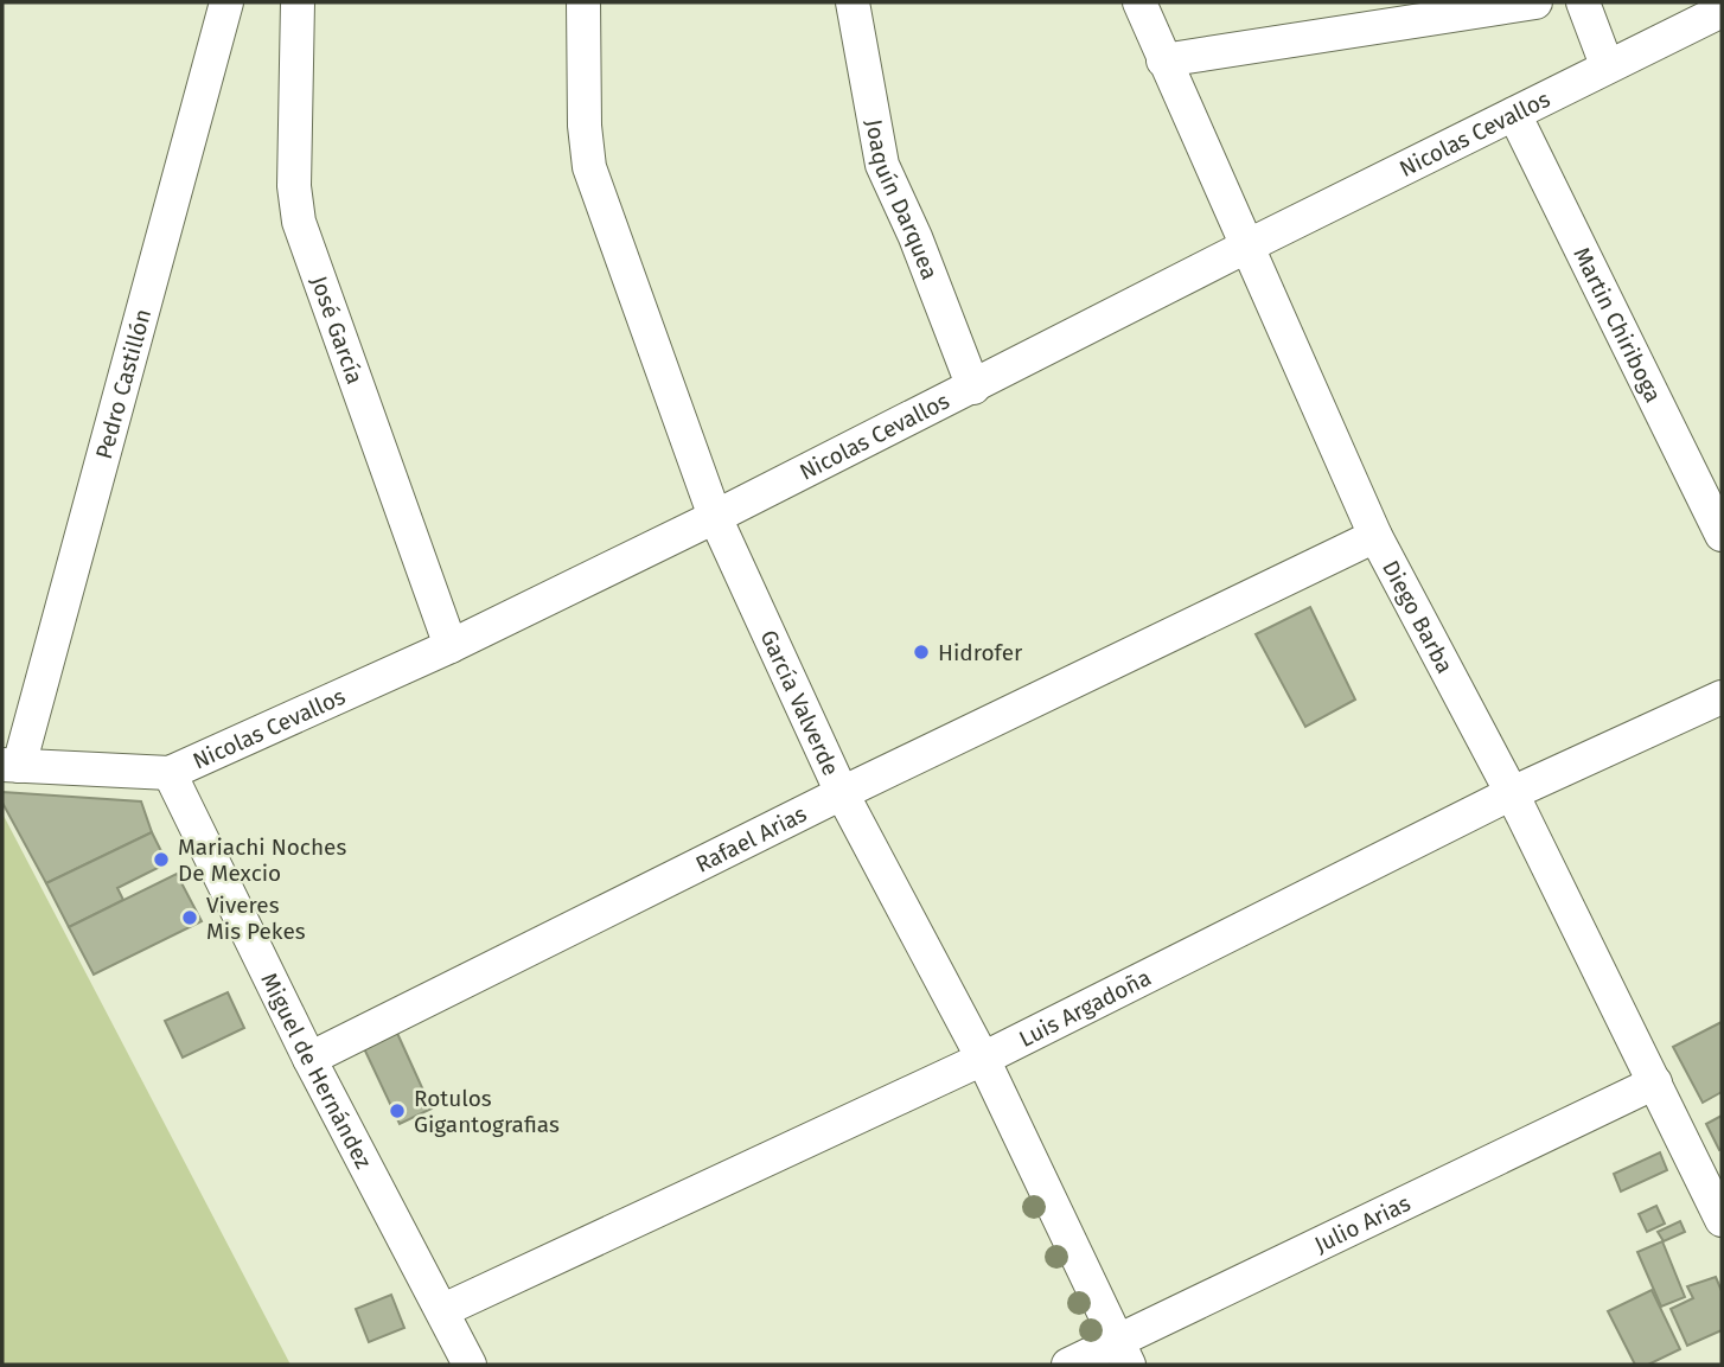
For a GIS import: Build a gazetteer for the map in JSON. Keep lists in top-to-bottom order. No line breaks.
{"streets":{"street":["Nicolas Cevallos","Joaquín Darquea","Martin Chiriboga","José García","Pedro Castillón","Diego Barba","García Valverde","Rafael Arias","Luis Argadoña","Miguel de Hernández","Julio Arias"]},"crossings":[["Nicolas Cevallos","Joaquín Darquea"],["Nicolas Cevallos","Martin Chiriboga"],["Nicolas Cevallos","José García"],["Nicolas Cevallos","Pedro Castillón"],["Nicolas Cevallos","Diego Barba"],["Nicolas Cevallos","García Valverde"],["Nicolas Cevallos","Miguel de Hernández"],["Diego Barba","Rafael Arias"],["Diego Barba","Luis Argadoña"],["Diego Barba","Julio Arias"],["García Valverde","Rafael Arias"],["García Valverde","Luis Argadoña"],["García Valverde","Julio Arias"],["Rafael Arias","Miguel de Hernández"],["Luis Argadoña","Miguel de Hernández"]],"places":["Hidrofer","Mariachi Noches De Mexcio","Viveres Mis Pekes","Rotulos Gigantografias"]}
